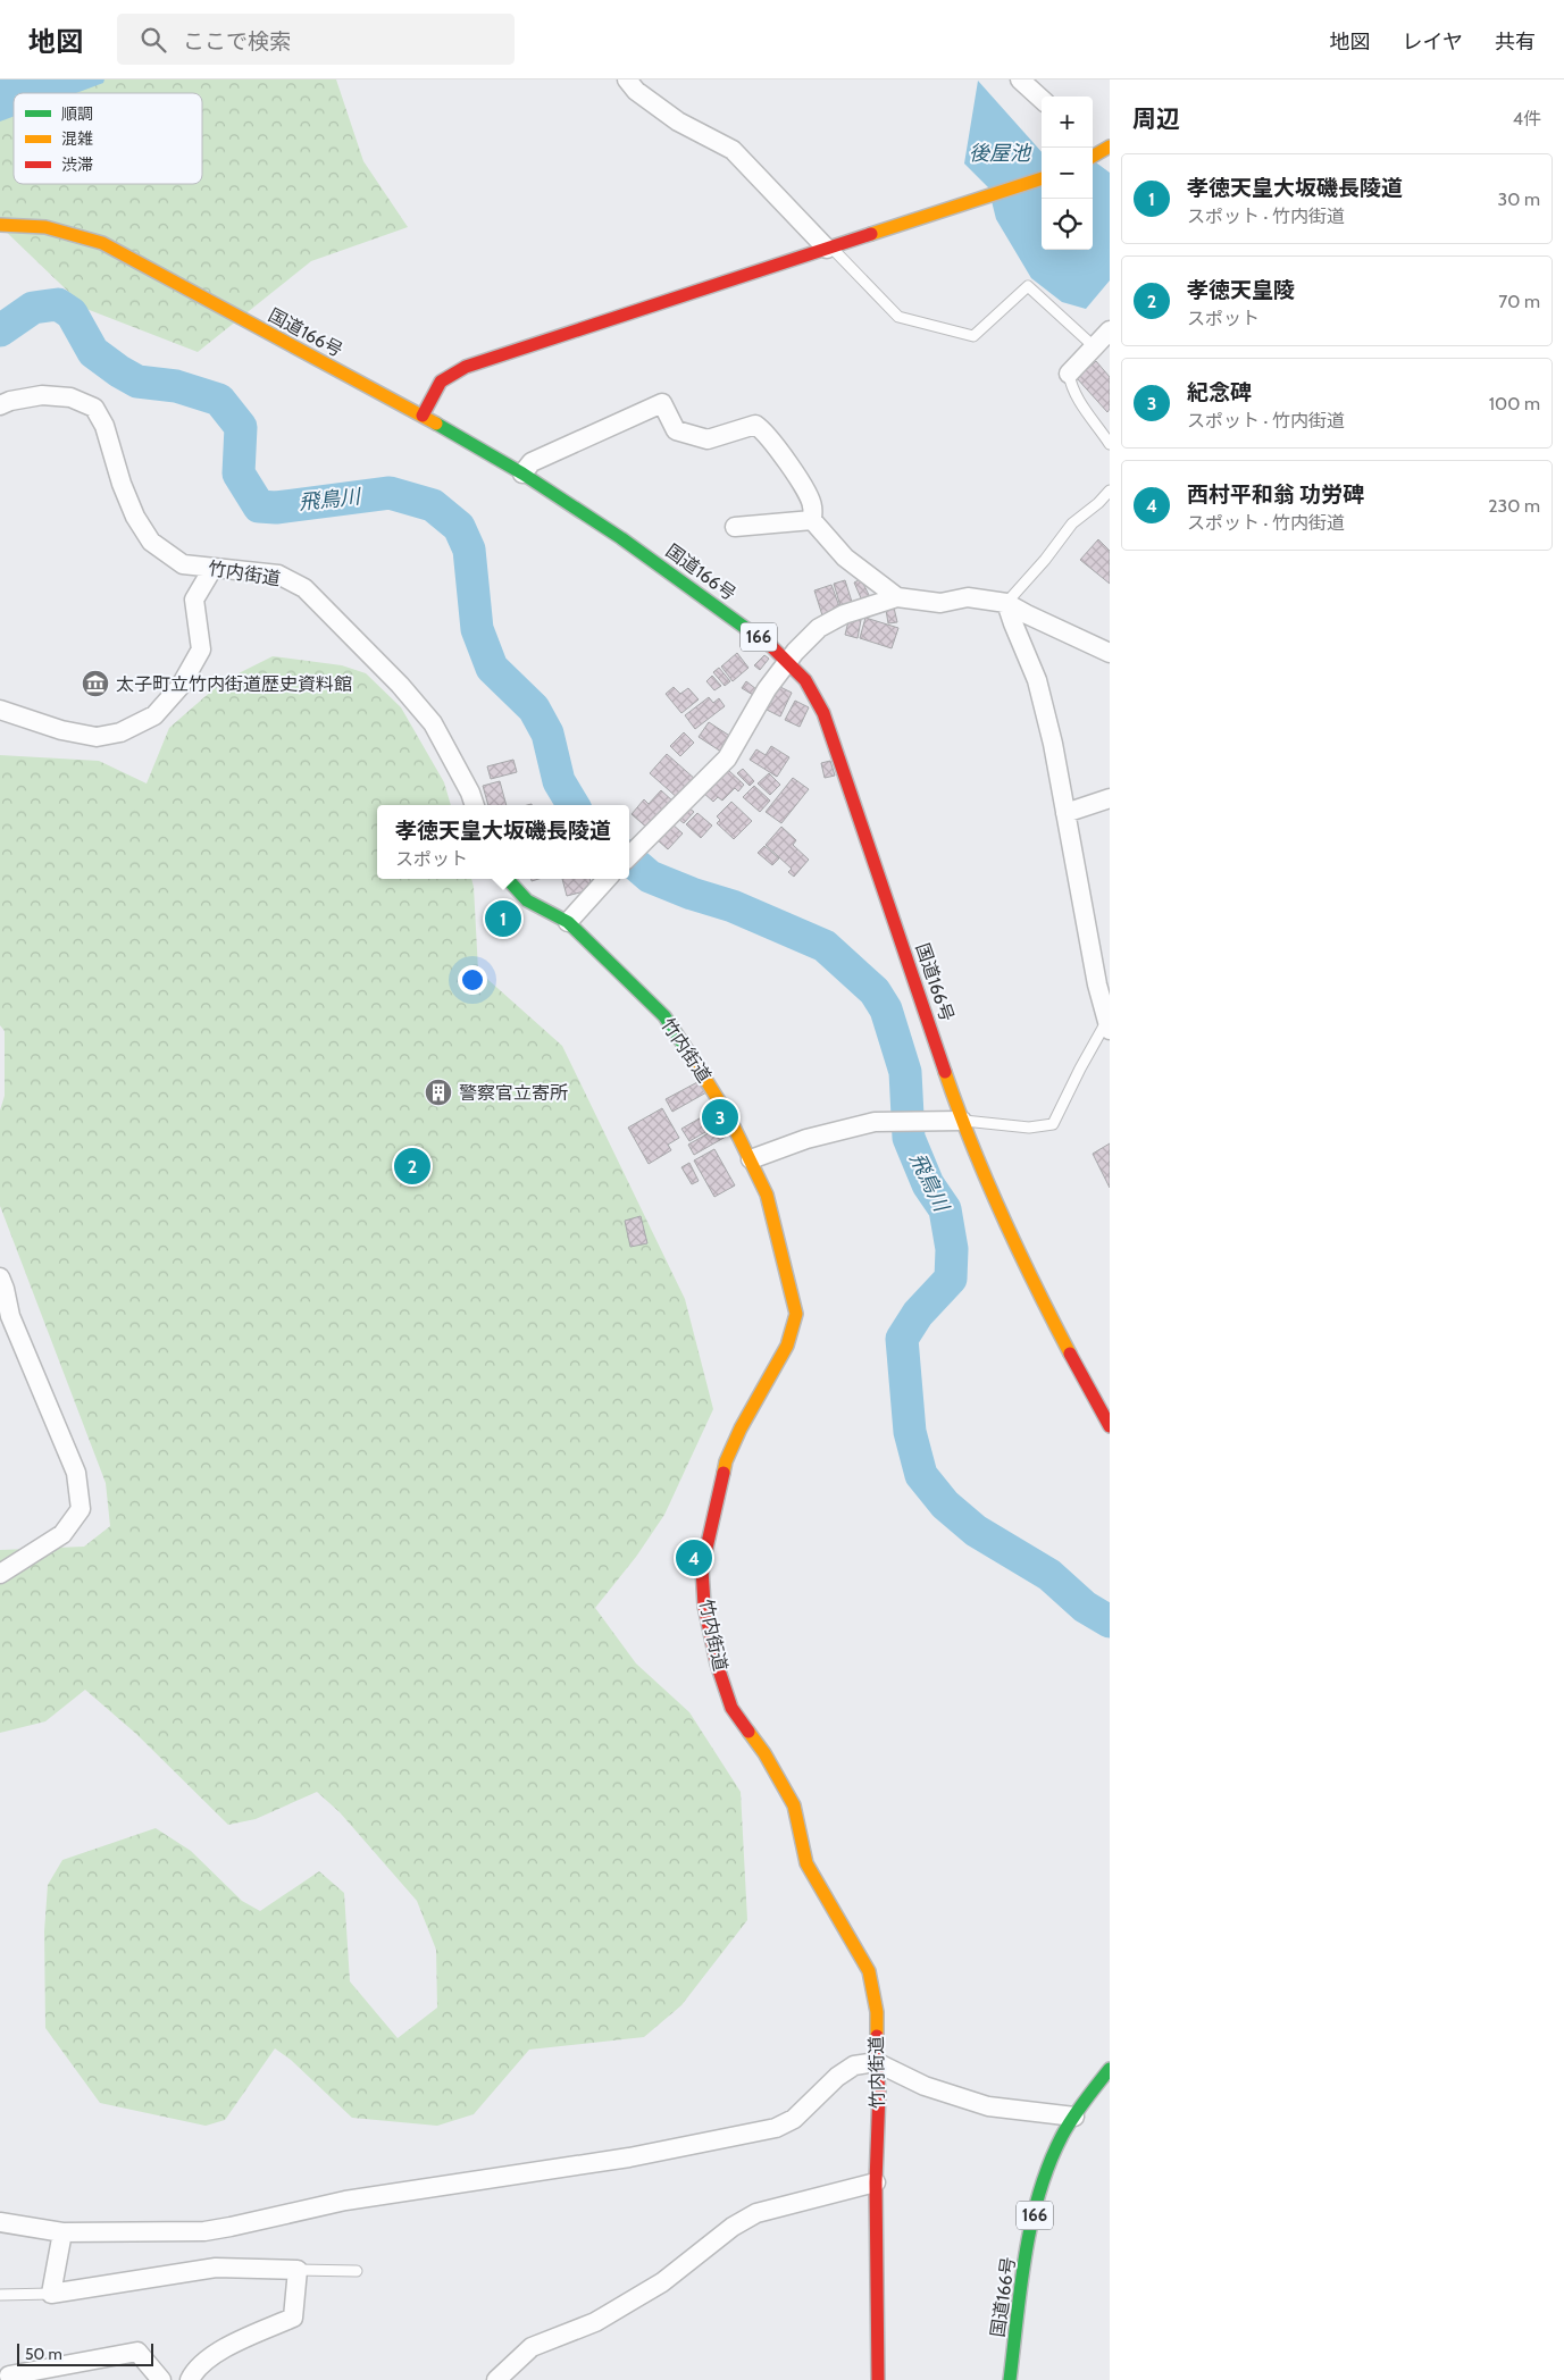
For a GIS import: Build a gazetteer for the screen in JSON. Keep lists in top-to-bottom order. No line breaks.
{"streets":{"main road":["国道166号","竹内街道","166"]},"water":["後屋池","飛鳥川"],"places":{"museum":["太子町立竹内街道歴史資料館"],"building":["警察官立寄所"]},"legend":["順調","混雑","渋滞"],"scale_bar":"50 m","page":{"header":"地図","search":"ここで検索","nav":["地図","レイヤ","共有"],"heading":["周辺","4件"],"map_buttons":["+","−"],"list":[{"mark":"1","name":"孝徳天皇大坂磯長陵道","note":"スポット · 竹内街道","value":"30 m"},{"mark":"2","name":"孝徳天皇陵","note":"スポット","value":"70 m"},{"mark":"3","name":"紀念碑","note":"スポット · 竹内街道","value":"100 m"},{"mark":"4","name":"西村平和翁 功労碑","note":"スポット · 竹内街道","value":"230 m"}],"popup":["孝徳天皇大坂磯長陵道","スポット"],"pins":["1","3","2","4"],"scale":"50 m"}}
